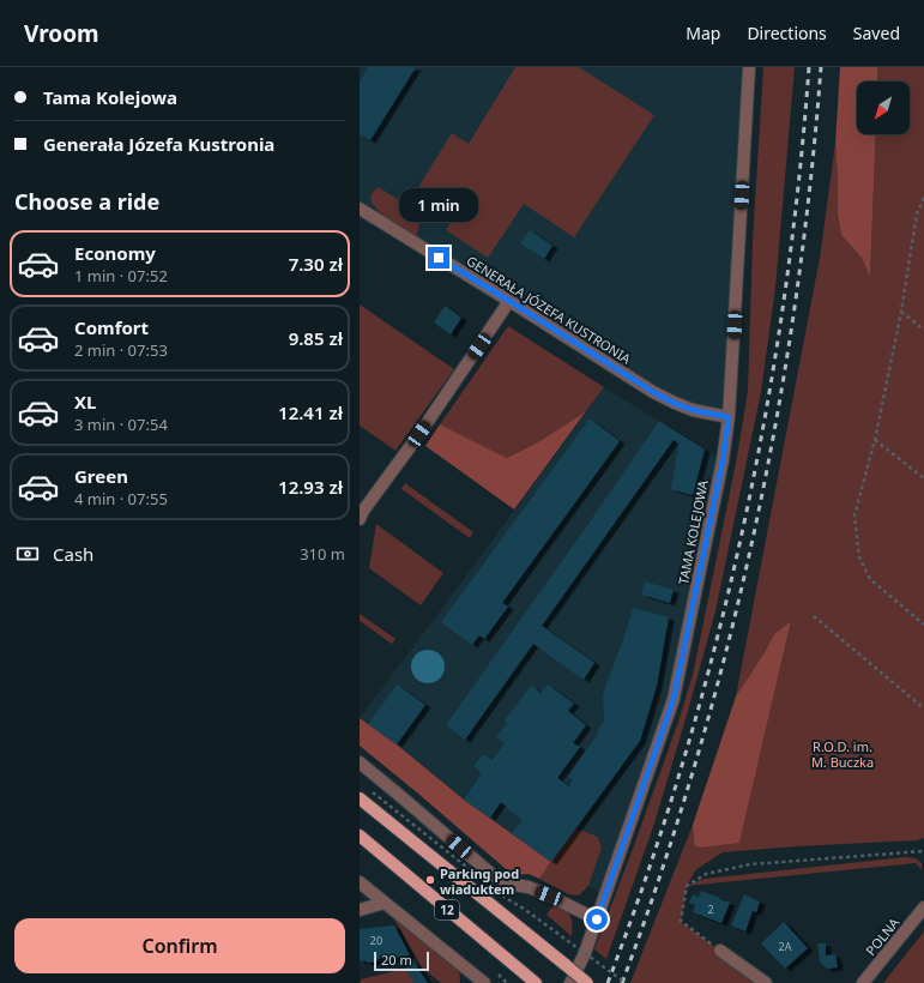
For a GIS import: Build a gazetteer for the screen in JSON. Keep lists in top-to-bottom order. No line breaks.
{"streets":{"main road":["12"],"street":["GENERAŁA JÓZEFA KUSTRONIA","TAMA KOLEJOWA","POLNA"]},"crossings":[["GENERAŁA JÓZEFA KUSTRONIA","TAMA KOLEJOWA"]],"parks":["R.O.D. im. M. Buczka"],"places":["Parking pod wiaduktem"],"house_numbers":["2","20","2A"],"scale_bar":"20 m","north":"bottom left","page":{"header":"Vroom","nav":["Map","Directions","Saved"],"banner":["Tama Kolejowa","Generała Józefa Kustronia"],"heading":"Choose a ride","bubble":"1 min","list":[{"name":"Economy","note":"1 min · 07:52","value":"7.30 zł"},{"name":"Comfort","note":"2 min · 07:53","value":"9.85 zł"},{"name":"XL","note":"3 min · 07:54","value":"12.41 zł"},{"name":"Green","note":"4 min · 07:55","value":"12.93 zł"}],"pay":["Cash","310 m"],"buttons":"Confirm","scale":"20 m"}}
